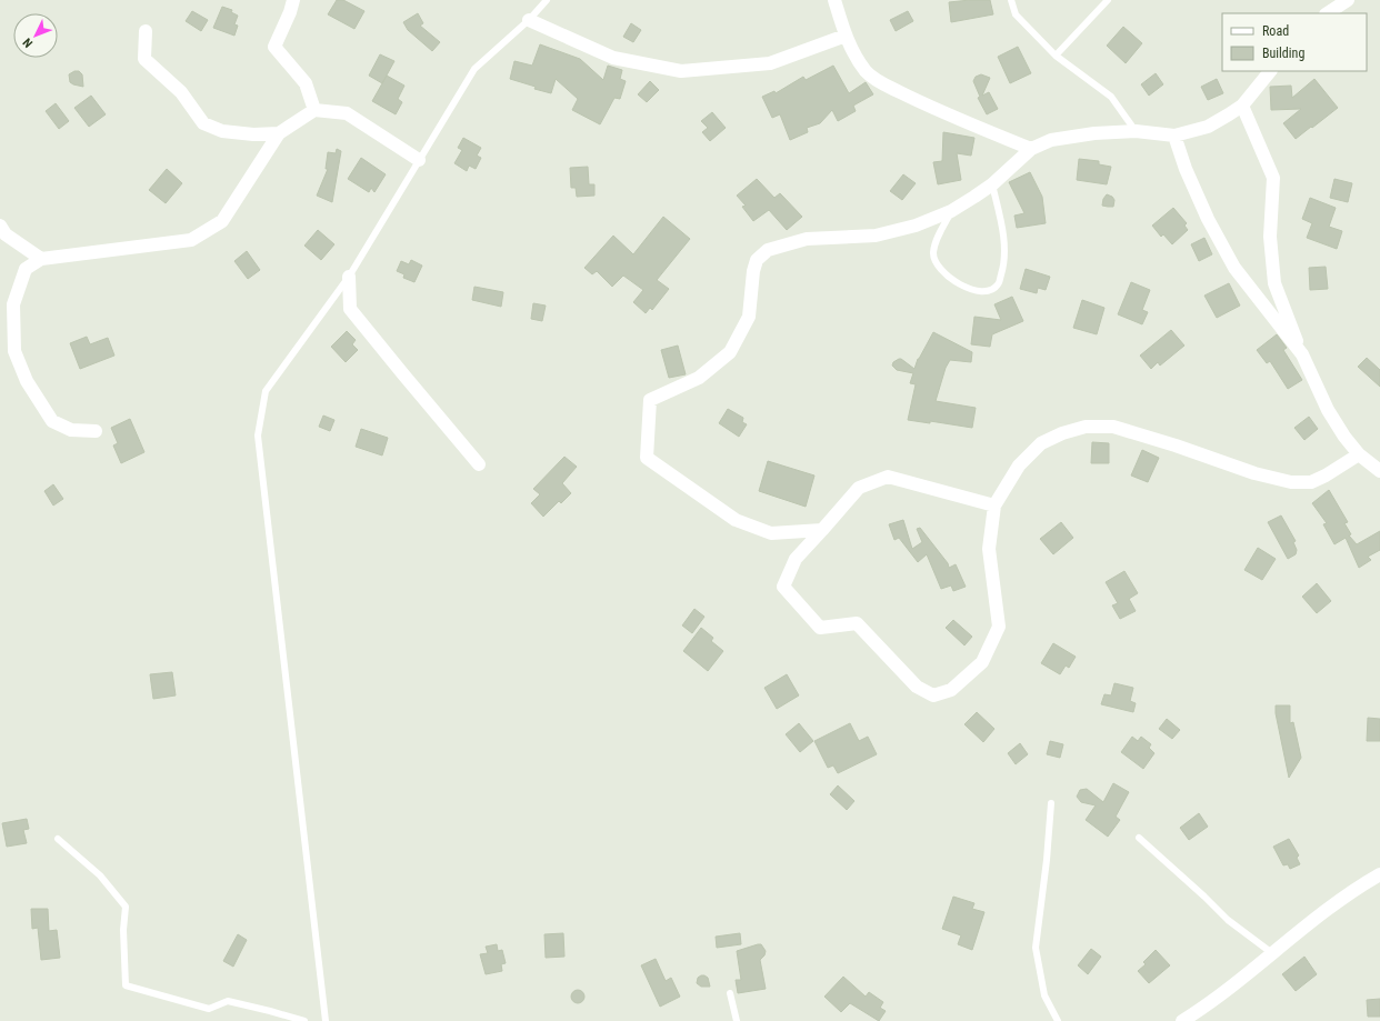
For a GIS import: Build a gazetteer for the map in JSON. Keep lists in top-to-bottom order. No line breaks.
{"legend":["Road","Building"],"north":"bottom left"}
